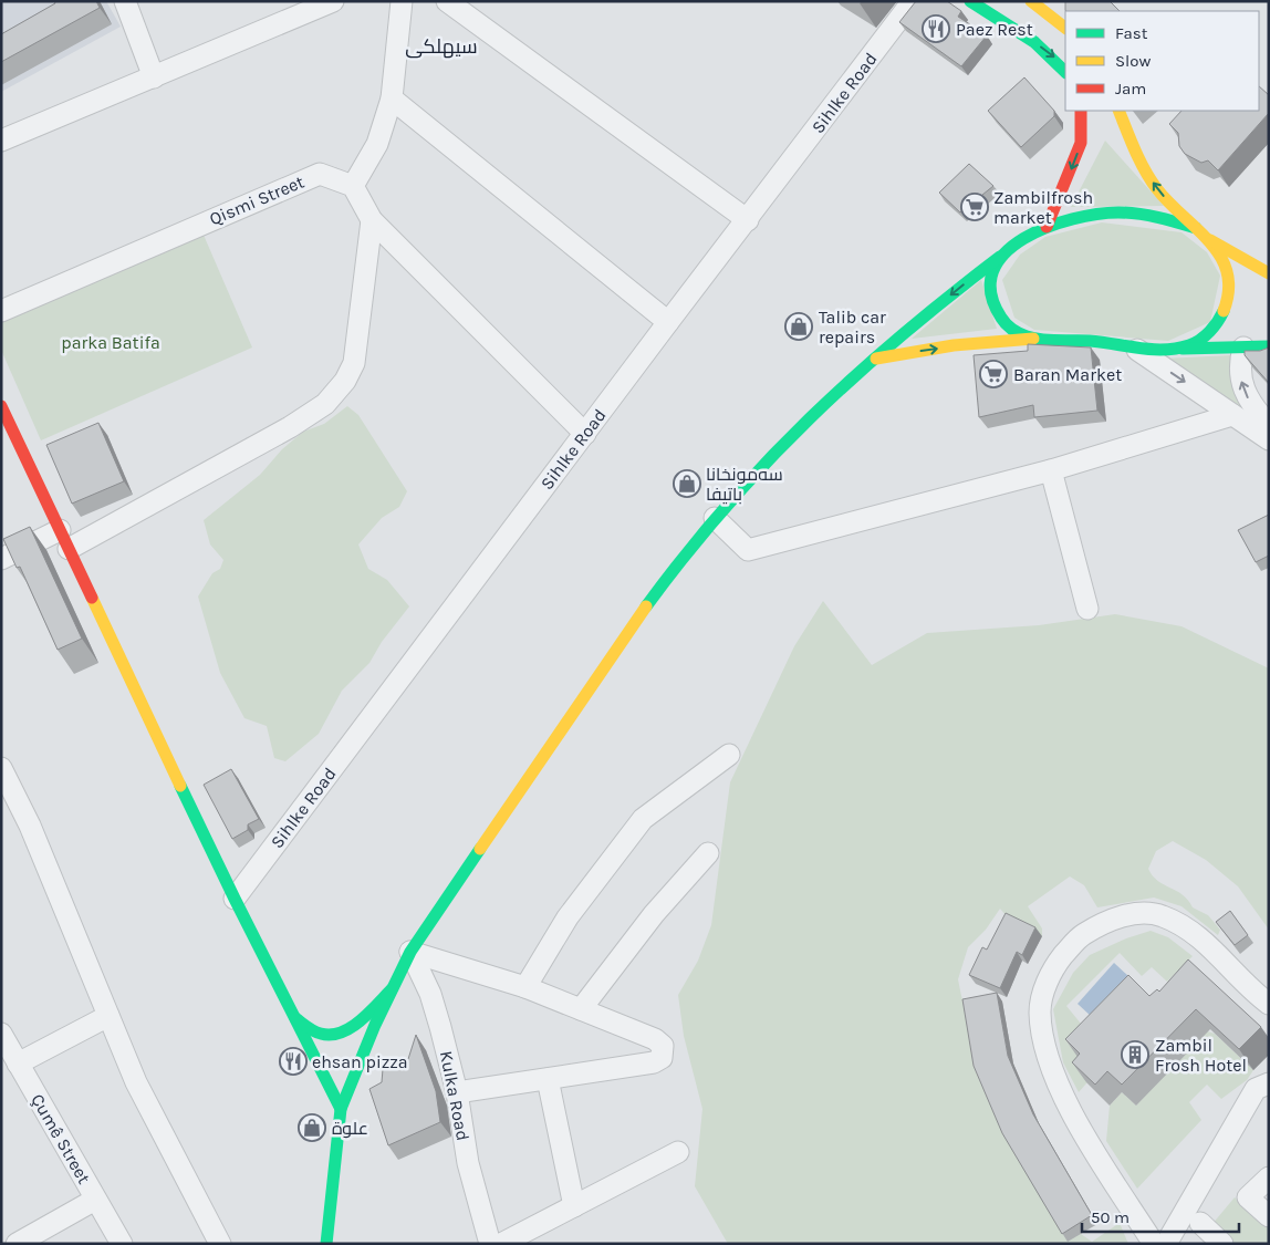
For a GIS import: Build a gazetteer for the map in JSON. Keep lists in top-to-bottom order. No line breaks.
{"streets":{"street":["Sihlke Road","Qismi Street","Kulka Road","Çumê Street"]},"districts":["سيهلكى"],"parks":["parka Batifa"],"places":{"restaurant":["Paez Rest","ehsan pizza"],"supermarket":["Zambilfrosh market","Baran Market"],"shop":["Talib car repairs","سه‌مونخانا باتيفا","علوة"],"building":["Zambil Frosh Hotel"]},"legend":["Fast","Slow","Jam"],"scale_bar":"50 m"}
